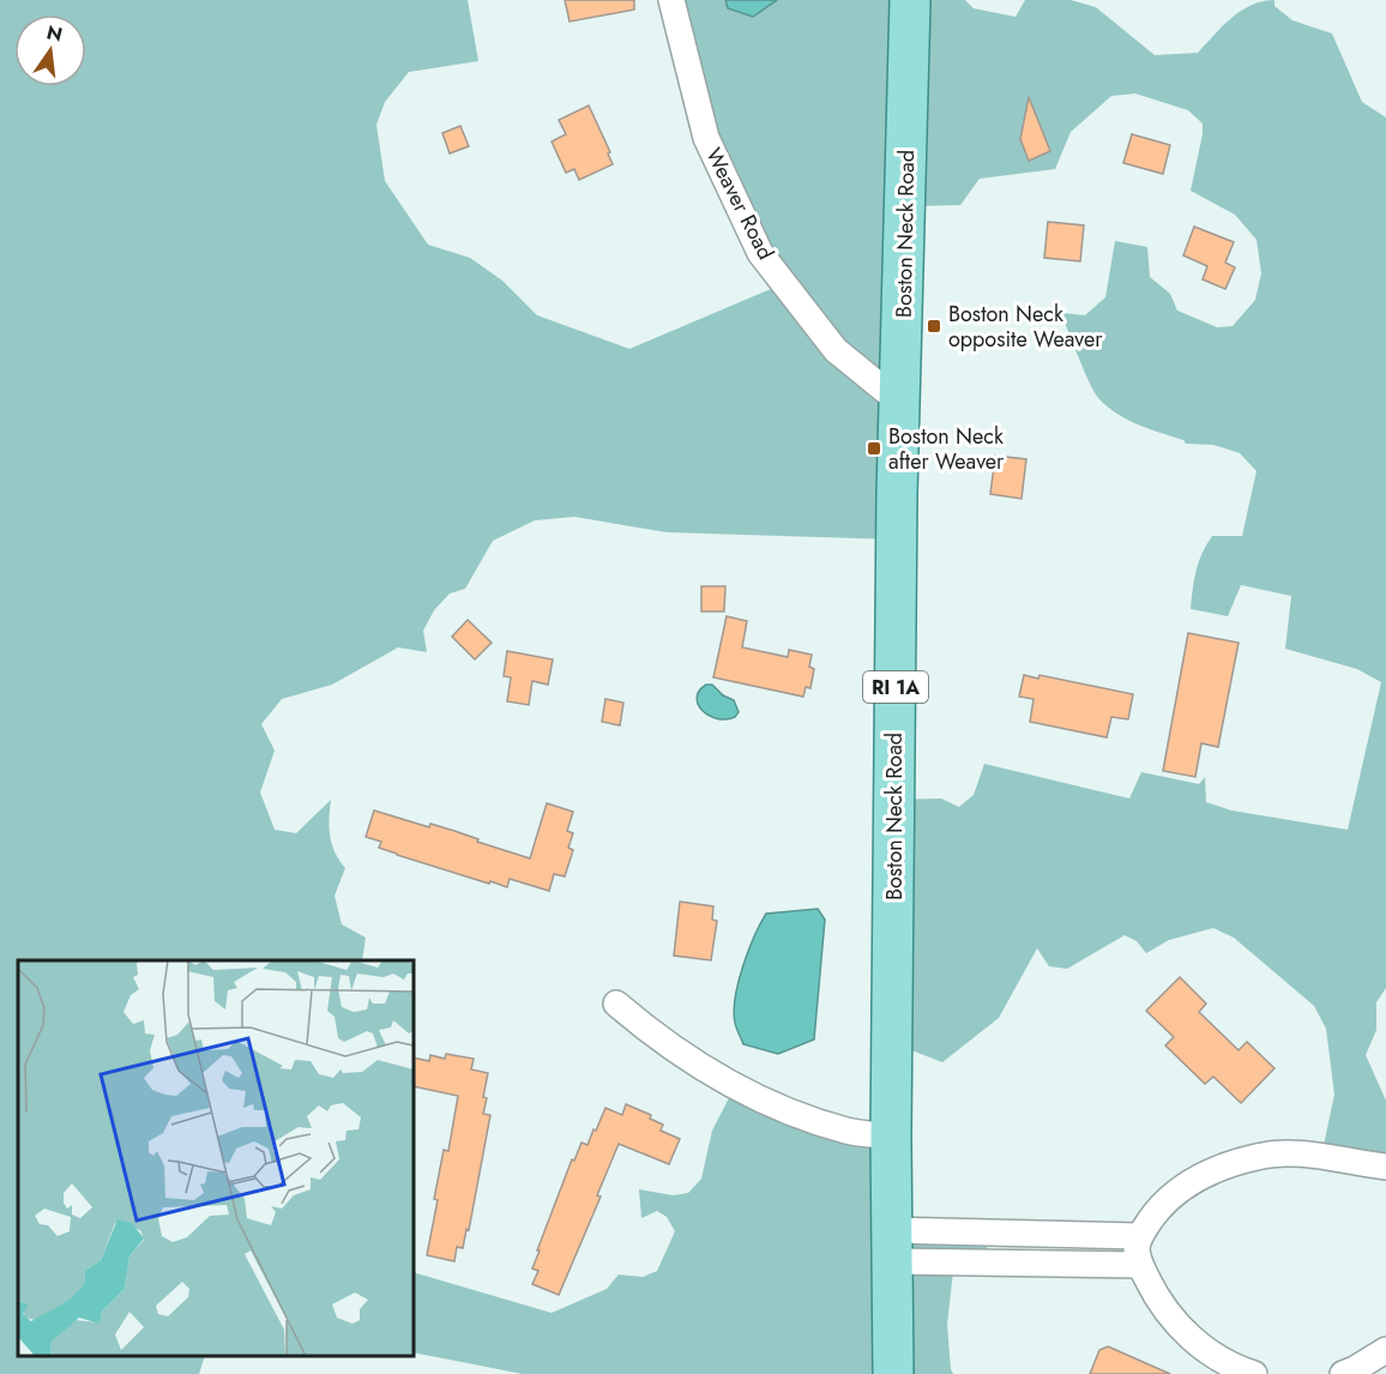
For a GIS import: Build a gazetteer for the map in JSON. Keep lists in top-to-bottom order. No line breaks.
{"streets":{"main road":["Boston Neck Road","RI 1A"],"street":["Weaver Road"]},"crossings":[["Weaver Road","Boston Neck Road"]],"places":{"transit":["Boston Neck opposite Weaver","Boston Neck after Weaver"]},"north":"top"}
